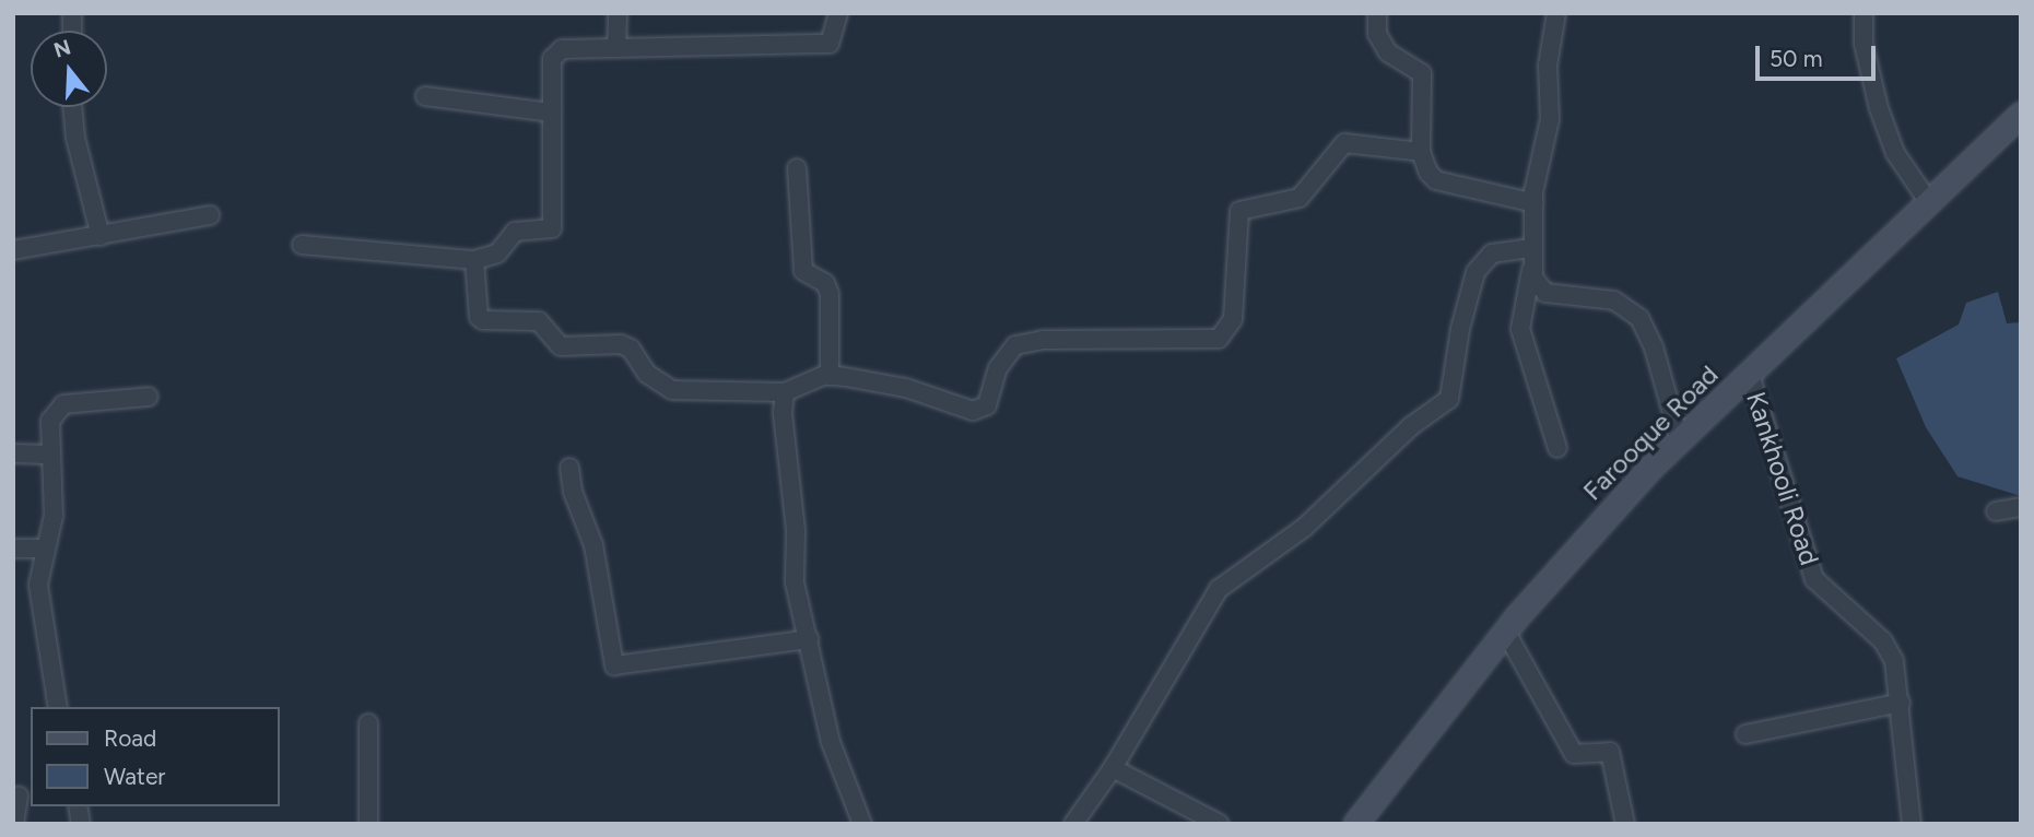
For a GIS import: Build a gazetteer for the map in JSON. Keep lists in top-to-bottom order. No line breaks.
{"streets":{"main road":["Farooque Road"],"street":["Kankhooli Road"]},"crossings":[["Farooque Road","Kankhooli Road"]],"legend":["Road","Water"],"scale_bar":"50 m","north":"top"}
